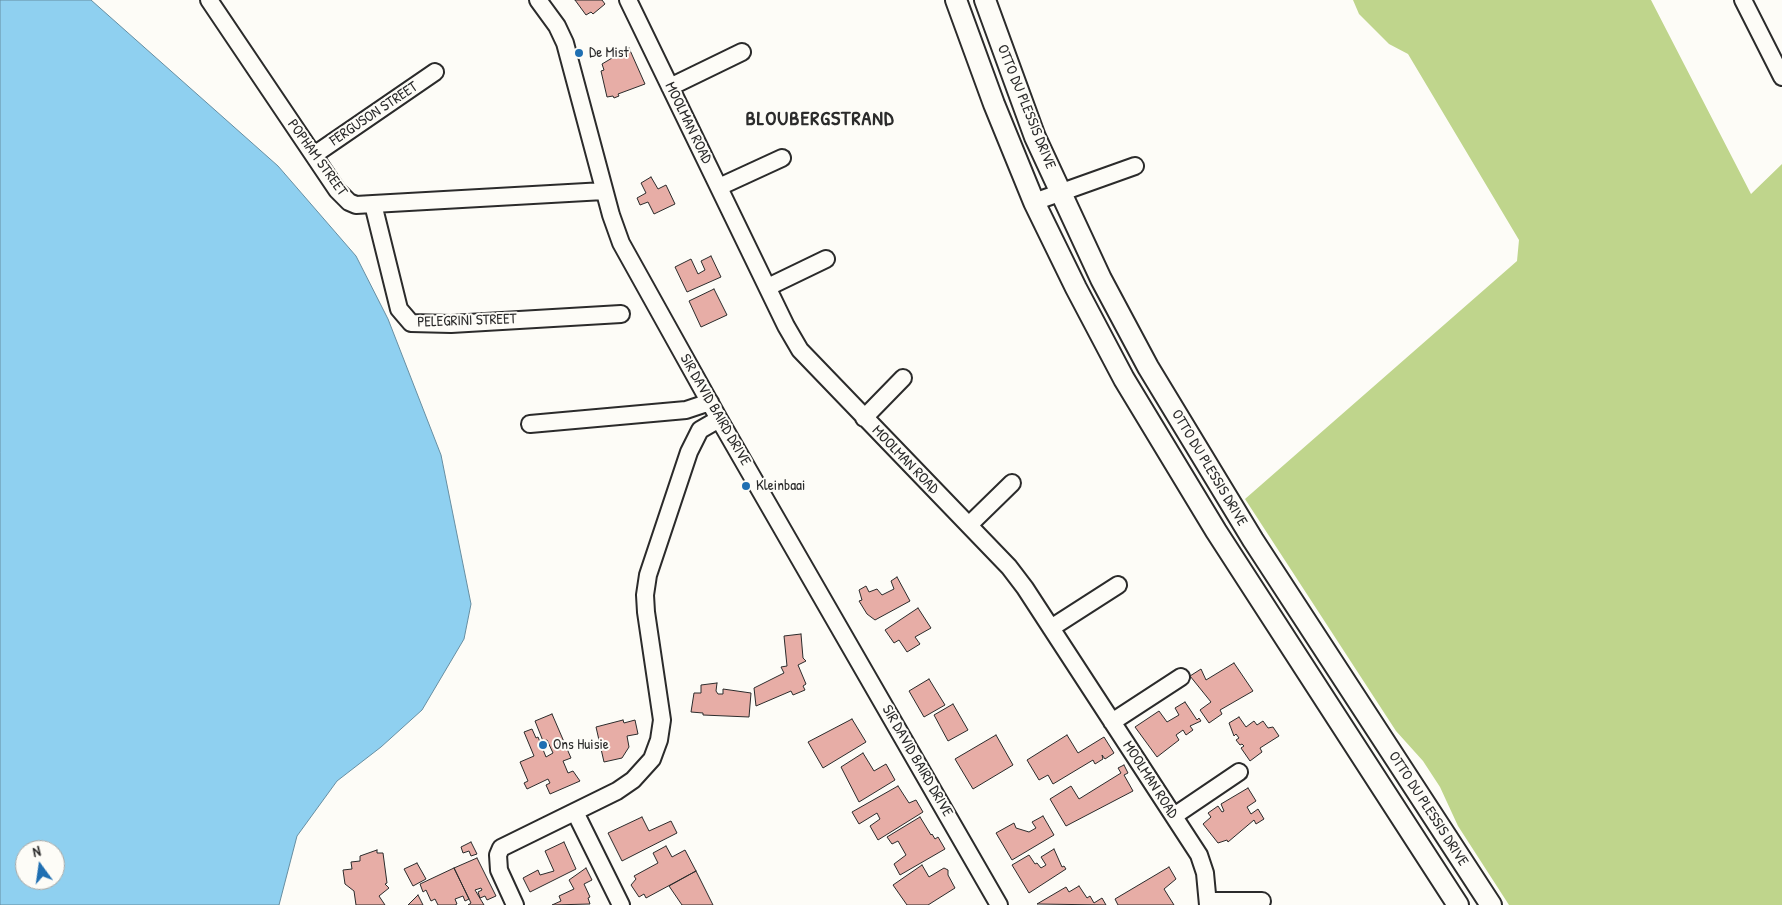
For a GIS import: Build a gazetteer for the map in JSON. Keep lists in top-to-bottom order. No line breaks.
{"streets":{"main road":["OTTO DU PLESSIS DRIVE"],"street":["FERGUSON STREET","MOOLMAN ROAD","POPHAM STREET","PELEGRINI STREET","SIR DAVID BAIRD DRIVE"]},"crossings":[["FERGUSON STREET","POPHAM STREET"],["POPHAM STREET","PELEGRINI STREET"],["POPHAM STREET","SIR DAVID BAIRD DRIVE"]],"districts":["BLOUBERGSTRAND"],"places":["De Mist","Kleinbaai","Ons Huisie"],"north":"top"}
